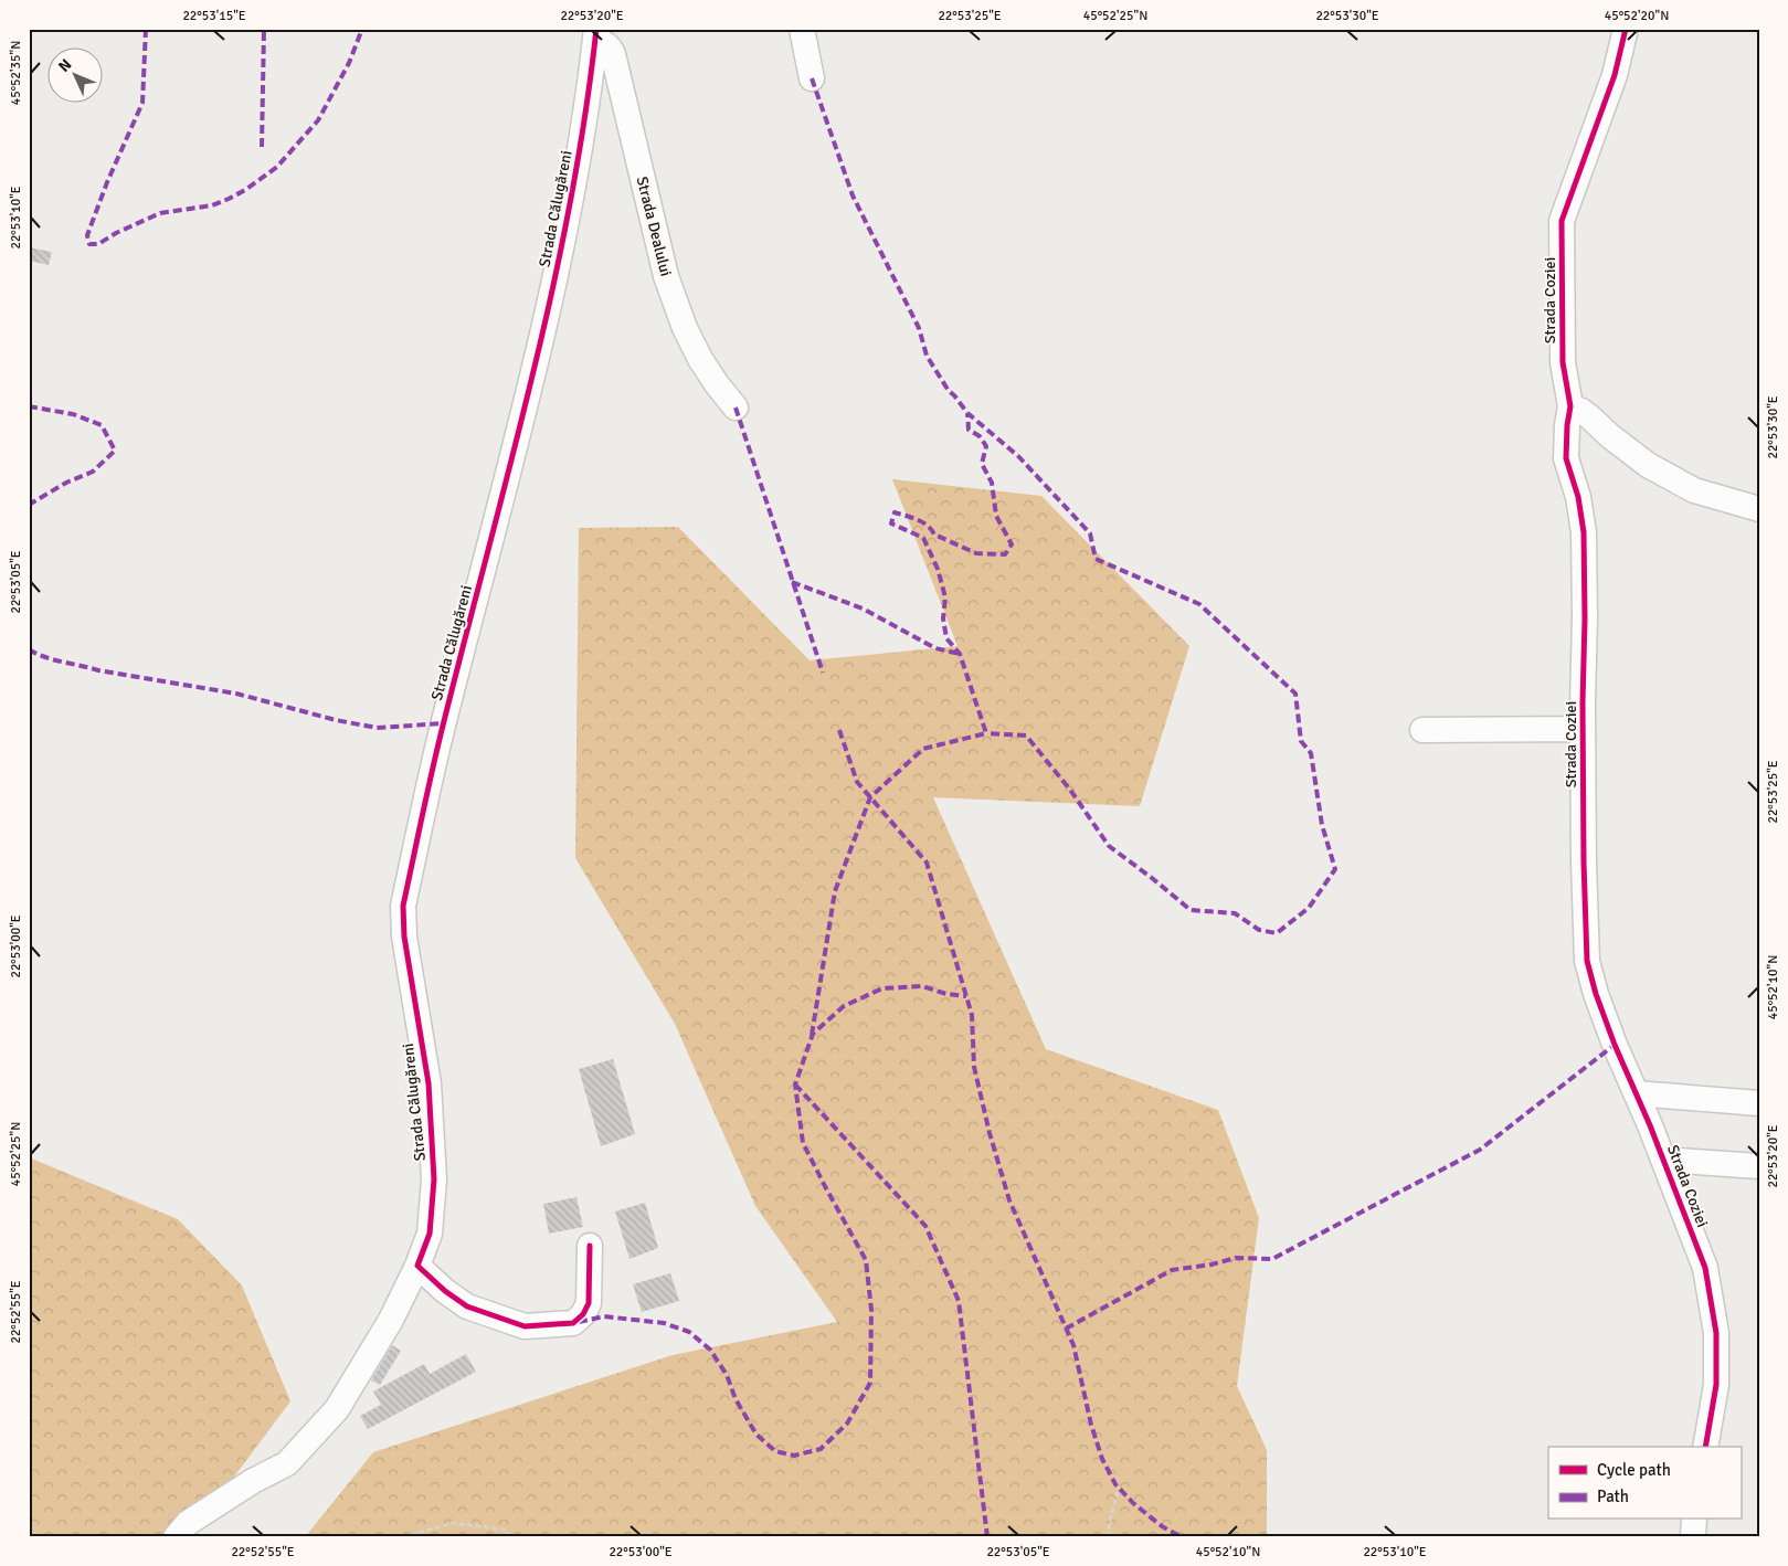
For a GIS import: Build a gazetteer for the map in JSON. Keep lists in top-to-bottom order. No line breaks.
{"streets":{"street":["Strada Călugăreni","Strada Dealului","Strada Coziei"]},"crossings":[["Strada Călugăreni","Strada Dealului"]],"legend":["Cycle path","Path"],"north":"top left","coordinates":["22°53'15\"E","22°53'20\"E","22°53'25\"E","45°52'25\"N","22°53'30\"E","45°52'20\"N","45°52'35\"N","22°53'10\"E","22°53'05\"E","22°53'00\"E","45°52'10\"N","22°52'55\"E"]}
